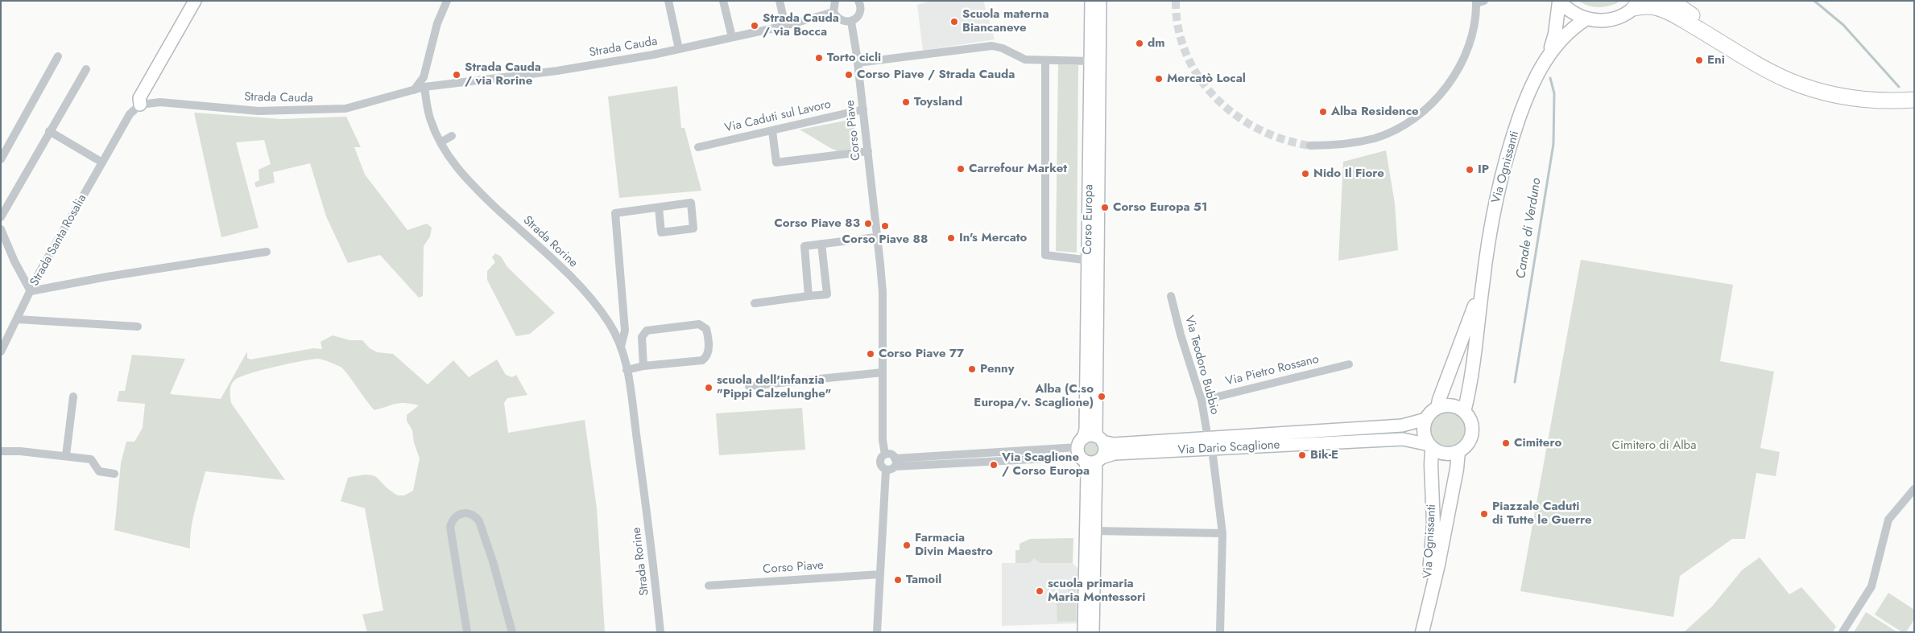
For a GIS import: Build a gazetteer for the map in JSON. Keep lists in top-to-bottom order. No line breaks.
{"streets":{"main road":["Via Ognissanti","Corso Europa","Strada Santa Rosalia","Via Dario Scaglione"],"street":["Strada Cauda","Via Caduti sul Lavoro","Corso Piave","Strada Rorine","Via Teodoro Bubbio","Via Pietro Rossano"]},"crossings":[["Strada Cauda","Strada Santa Rosalia"],["Strada Cauda","Strada Rorine"],["Via Caduti sul Lavoro","Corso Piave"],["Corso Piave","Via Dario Scaglione"],["Via Ognissanti","Via Dario Scaglione"],["Corso Europa","Via Dario Scaglione"],["Via Teodoro Bubbio","Via Pietro Rossano"],["Via Teodoro Bubbio","Via Dario Scaglione"]],"water":["Canale di Verduno"],"parks":["Cimitero di Alba"],"places":["Scuola materna Biancaneve","Strada Cauda / via Bocca","dm","Torto cicli","Eni","Strada Cauda / via Rorine","Corso Piave / Strada Cauda","Mercatò Local","Toysland","Alba Residence","Carrefour Market","IP","Nido Il Fiore","Corso Europa 51","Corso Piave 83","Corso Piave 88","In's Mercato","Corso Piave 77","Penny","scuola dell'infanzia \"Pippi Calzelunghe\"","Alba (C.so Europa/v. Scaglione)","Cimitero","Bik-E","Via Scaglione / Corso Europa","Piazzale Caduti di Tutte le Guerre","Farmacia Divin Maestro","Tamoil","scuola primaria Maria Montessori"]}
